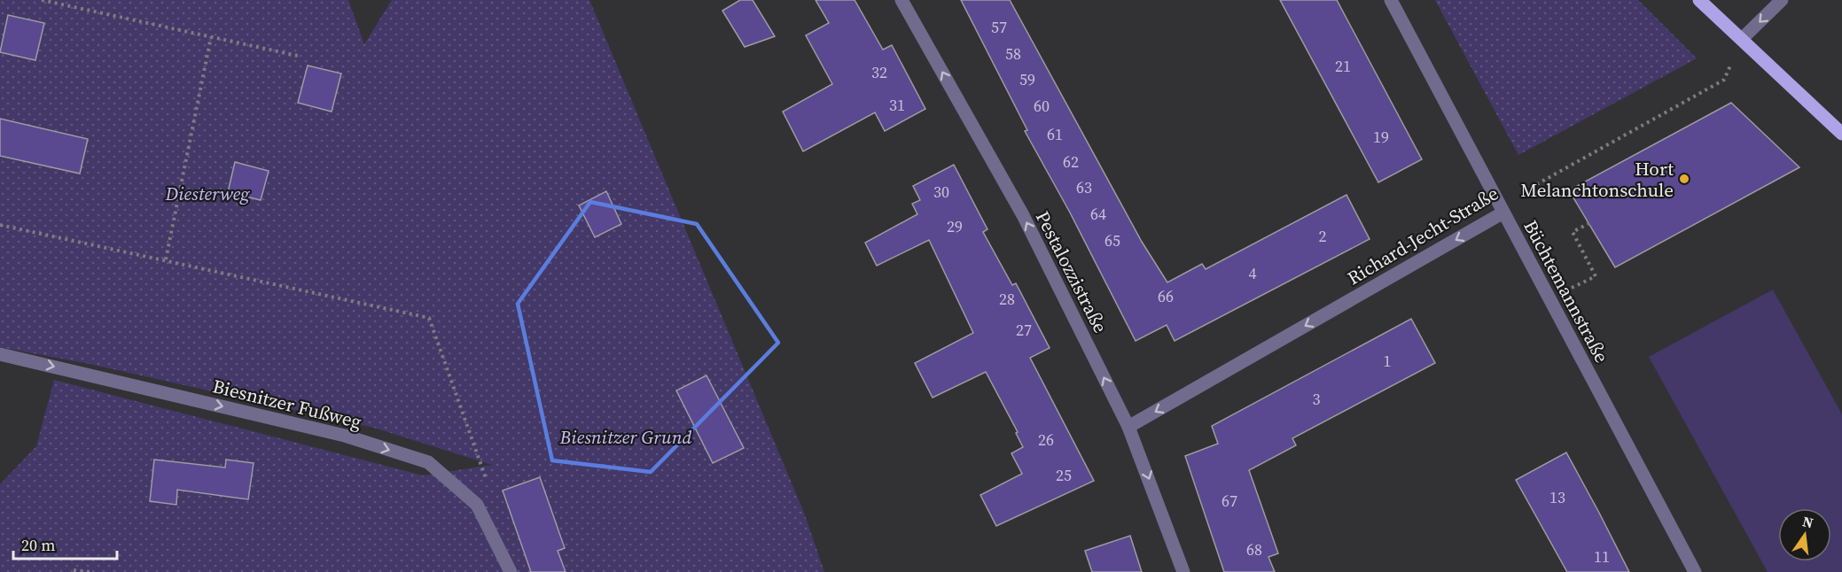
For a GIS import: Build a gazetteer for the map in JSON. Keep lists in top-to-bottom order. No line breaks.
{"streets":{"street":["Richard-Jecht-Straße","Pestalozzistraße","Büchtemannstraße","Biesnitzer Fußweg"]},"crossings":[["Richard-Jecht-Straße","Pestalozzistraße"],["Richard-Jecht-Straße","Büchtemannstraße"]],"one_way":["Richard-Jecht-Straße","Biesnitzer Fußweg"],"parks":["Diesterweg","Biesnitzer Grund"],"places":["Hort Melanchtonschule"],"house_numbers":["57","58","21","32","59","31","60","61","19","62","63","30","64","29","2","65","4","66","28","27","1","3","26","25","13","67","68","11"],"scale_bar":"20 m","north":"top"}
